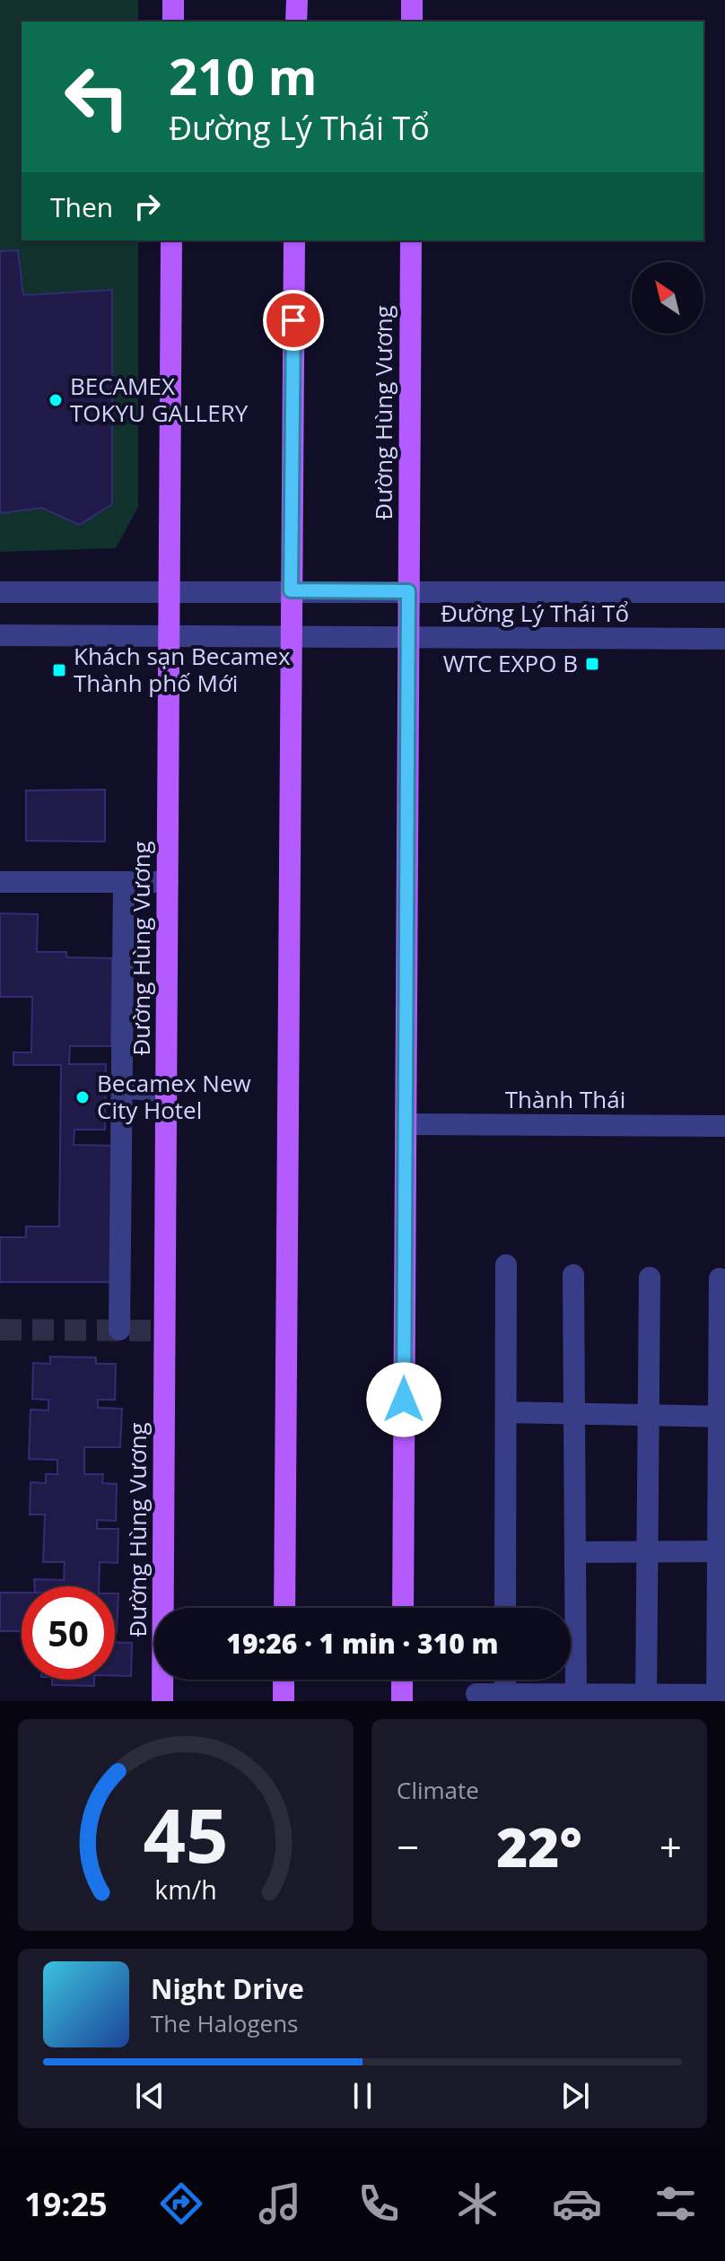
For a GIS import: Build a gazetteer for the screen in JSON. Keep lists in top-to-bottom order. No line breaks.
{"streets":{"main road":["Đường Hùng Vương"],"street":["Đường Lý Thái Tổ","Thành Thái"]},"crossings":[["Đường Hùng Vương","Đường Lý Thái Tổ"],["Đường Hùng Vương","Thành Thái"]],"places":{"other":["BECAMEX TOKYU GALLERY","Becamex New City Hotel"],"transit":["WTC EXPO B","Khách sạn Becamex Thành phố Mới"]},"north":"top left","page":{"turn":["210 m","Đường Lý Thái Tổ"],"then":"Then","limit":"50","trip":"19:26 · 1 min · 310 m","tile":"Climate","heat":["−","22°","+"],"song":["Night Drive","The Halogens"],"tabs":"19:25","gauge":["45","km/h"]}}
